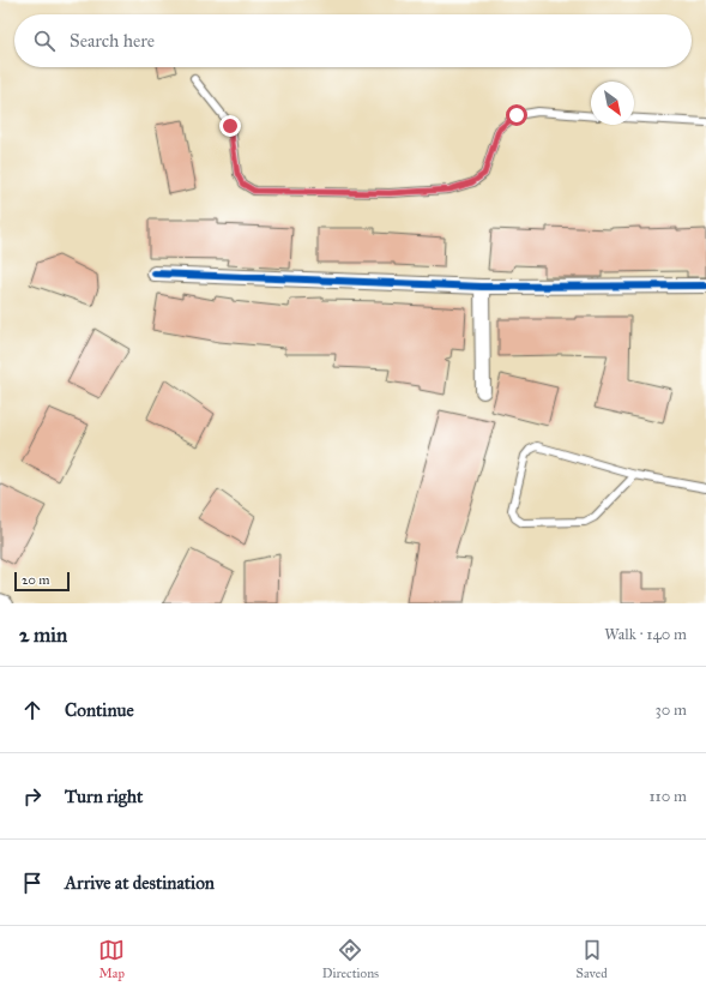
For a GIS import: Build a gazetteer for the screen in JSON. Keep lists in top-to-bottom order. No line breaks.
{"scale_bar":"20 m","north":"bottom right","page":{"search":"Search here","scale":"20 m","heading":["2 min","Walk · 140 m"],"list":[["Continue","30 m"],["Turn right","110 m"],"Arrive at destination"],"nav":["Map","Directions","Saved"]}}
